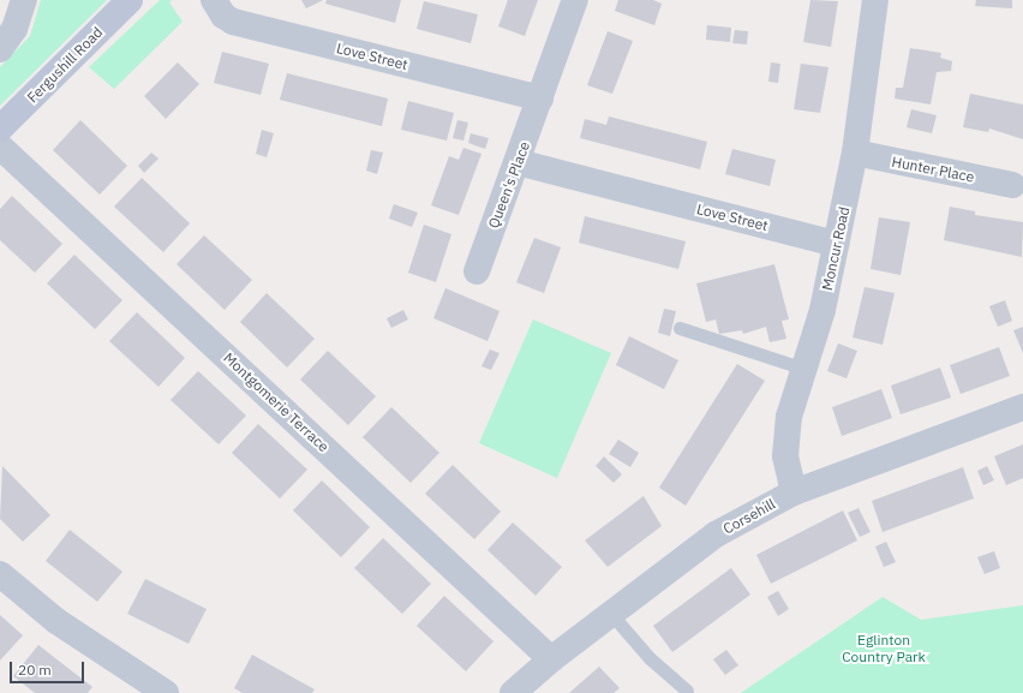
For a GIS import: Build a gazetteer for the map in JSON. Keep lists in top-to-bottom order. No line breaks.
{"streets":{"main road":["Fergushill Road"],"street":["Love Street","Hunter Place","Queen's Place","Moncur Road","Montgomerie Terrace","Corsehill"]},"crossings":[["Love Street","Queen's Place"],["Love Street","Moncur Road"],["Hunter Place","Moncur Road"],["Moncur Road","Corsehill"],["Montgomerie Terrace","Corsehill"]],"parks":["Eglinton Country Park"],"scale_bar":"20 m"}
